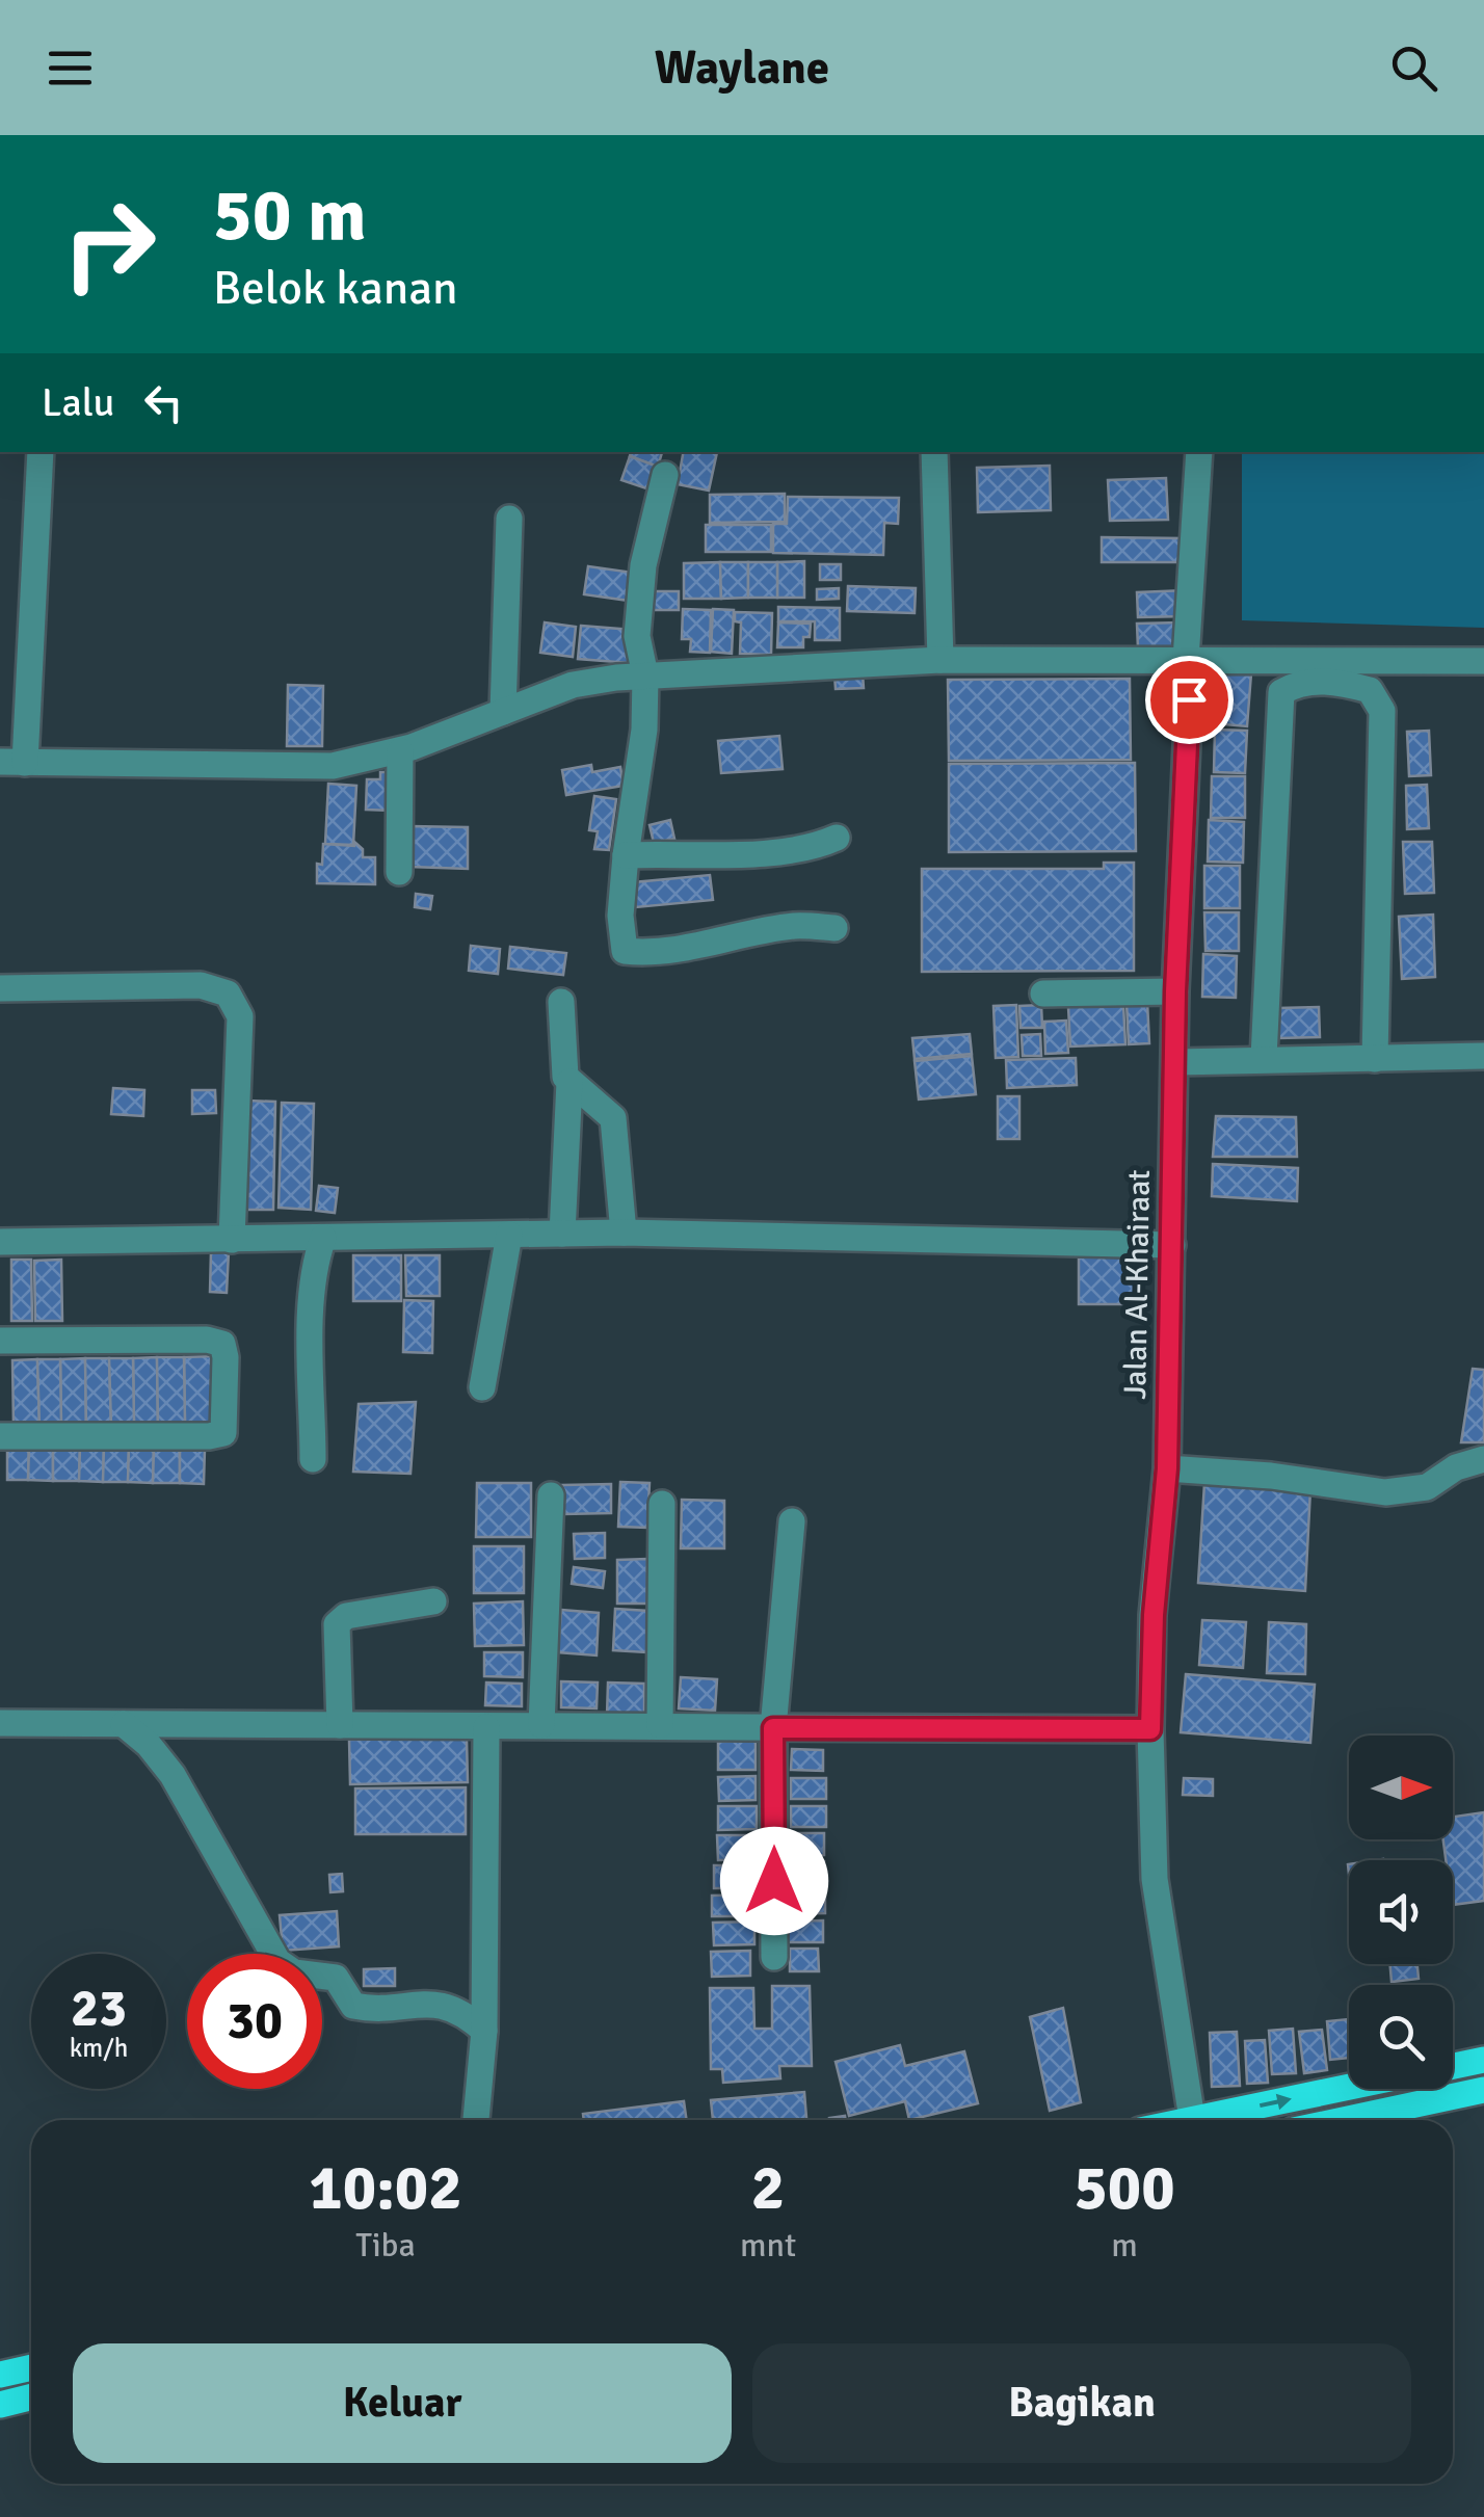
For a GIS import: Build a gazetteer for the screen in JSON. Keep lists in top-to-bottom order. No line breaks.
{"streets":{"street":["Jalan Al-Khairaat"]},"north":"right","page":{"header":"Waylane","turn":["50 m","Belok kanan"],"then":"Lalu","speed":"23 km/h","limit":"30","eta":["10:02","Tiba","2","mnt","500","m"],"buttons":["Keluar","Bagikan"]}}
